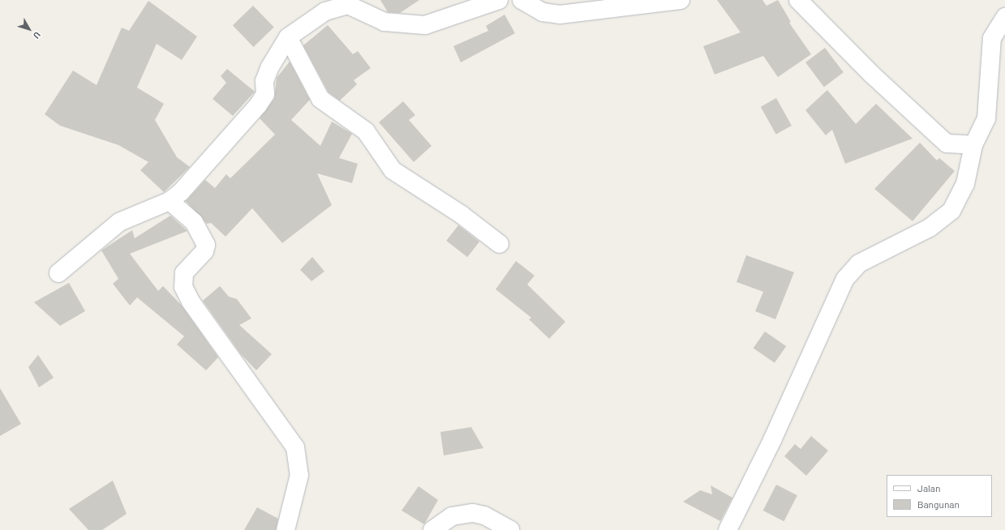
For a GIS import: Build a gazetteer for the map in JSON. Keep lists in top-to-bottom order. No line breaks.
{"legend":["Jalan","Bangunan"],"north":"bottom right"}
